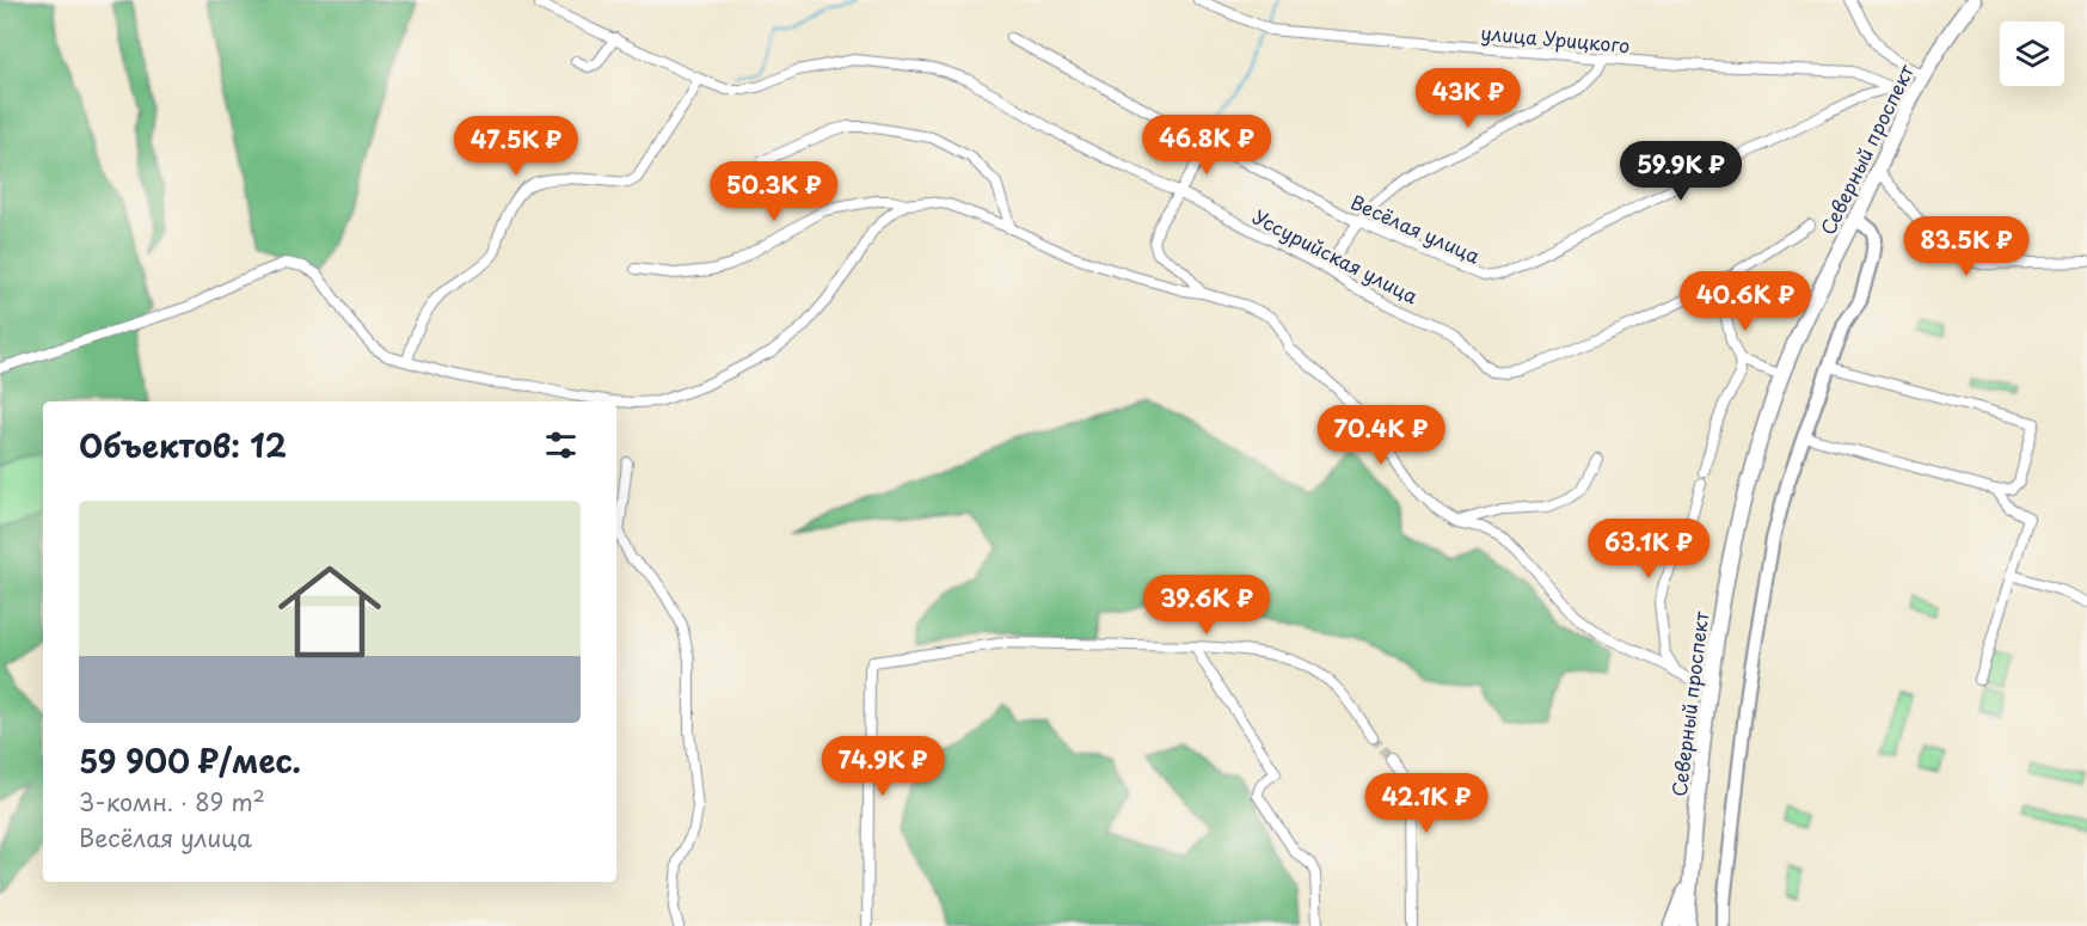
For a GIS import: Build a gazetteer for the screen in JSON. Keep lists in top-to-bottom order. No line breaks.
{"streets":{"main road":["Северный проспект"],"street":["улица Урицкого","Весёлая улица","Уссурийская улица"]},"crossings":[["улица Урицкого","Северный проспект"],["улица Урицкого","Весёлая улица"]],"page":{"price":["43K ₽","46.8K ₽","47.5K ₽","59.9K ₽","50.3K ₽","83.5K ₽","40.6K ₽","70.4K ₽","63.1K ₽","39.6K ₽","74.9K ₽","42.1K ₽"],"heading":"Объектов: 12","list":[{"name":"59 900 ₽/мес.","note":"3-комн. · 89 m² · Весёлая улица"}]}}
